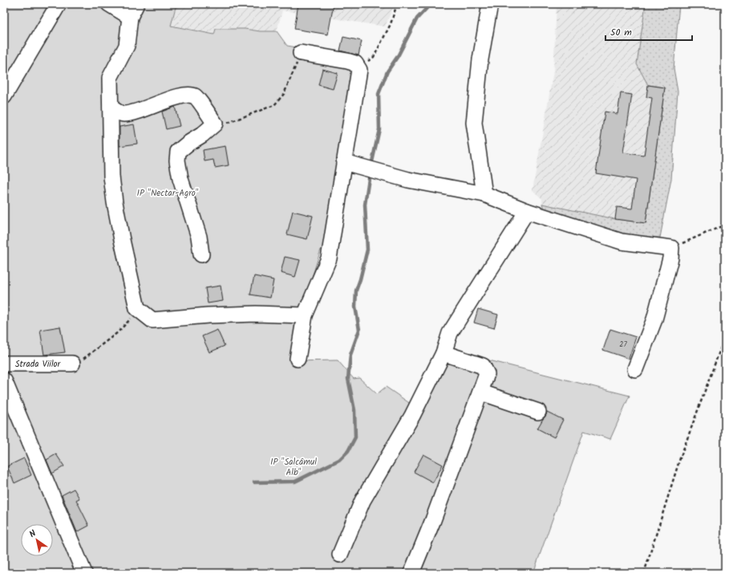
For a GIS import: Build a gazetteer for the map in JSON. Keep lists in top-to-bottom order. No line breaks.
{"streets":{"street":["Strada Viilor"]},"parks":["IP \"Nectar-Agro\"","IP \"Salcâmul Alb\""],"house_numbers":["27"],"scale_bar":"50 m","north":"top left"}
